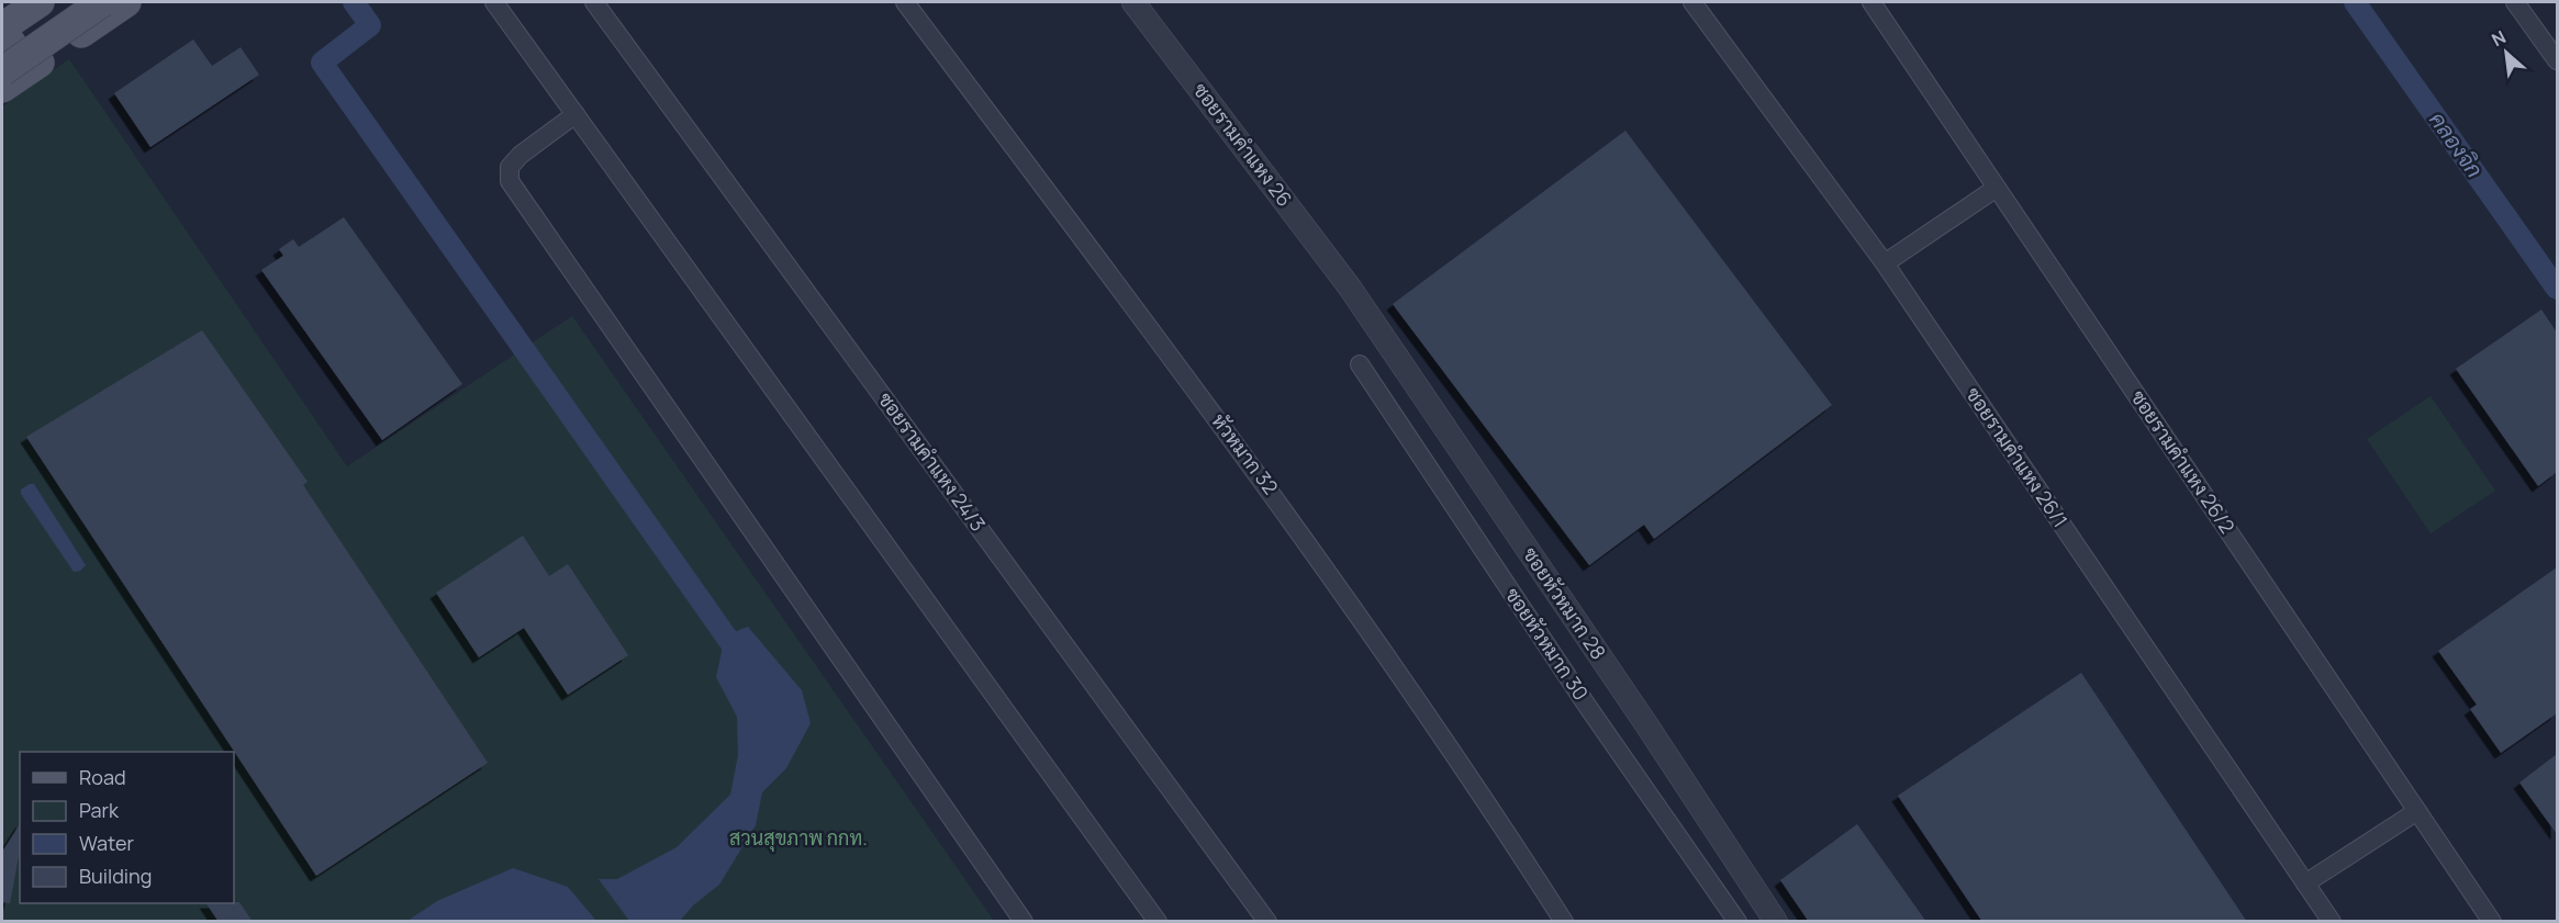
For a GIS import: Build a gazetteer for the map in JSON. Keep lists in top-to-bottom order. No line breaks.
{"streets":{"street":["ซอยรามคำแหง 26","หัวหมาก 32","ซอยรามคำแหง 26/1","ซอยรามคำแหง 24/3","ซอยรามคำแหง 26/2","ซอยหัวหมาก 28","ซอยหัวหมาก 30"]},"crossings":[["ซอยรามคำแหง 26","ซอยหัวหมาก 28"]],"water":["คลองจิก"],"parks":["สวนสุขภาพ กกท."],"legend":["Road","Park","Water","Building"],"north":"top left"}
